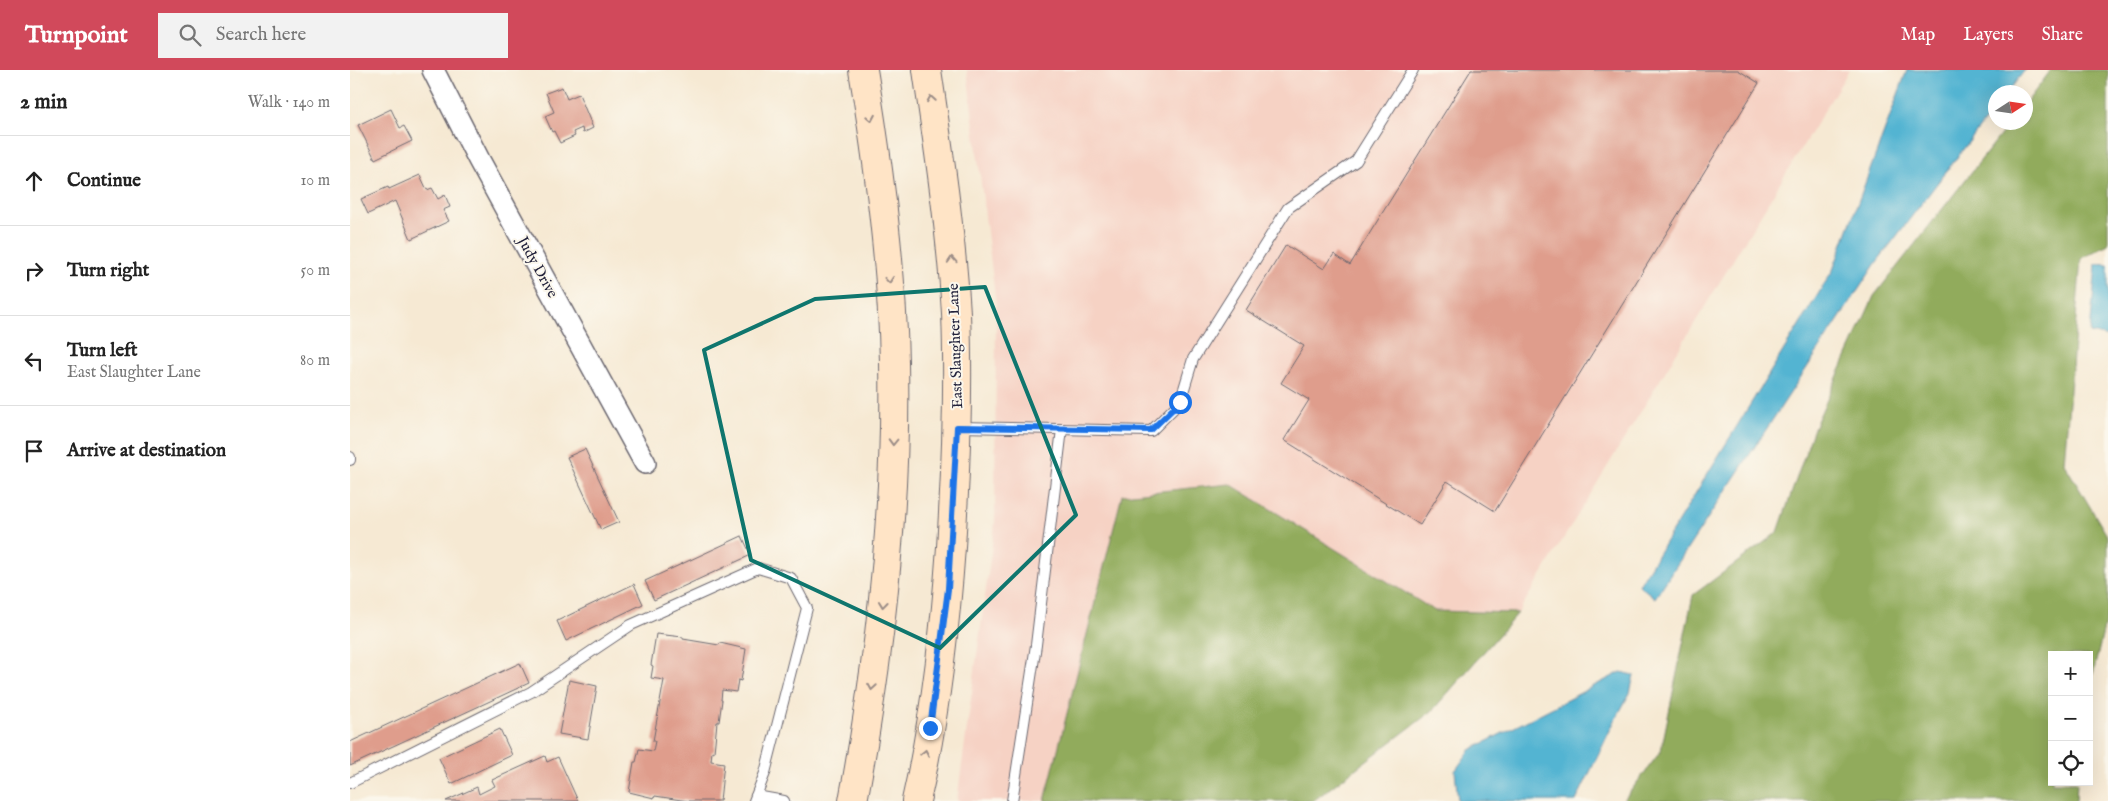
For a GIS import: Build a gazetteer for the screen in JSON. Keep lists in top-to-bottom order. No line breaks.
{"streets":{"main road":["East Slaughter Lane"],"street":["Judy Drive"]},"north":"right","page":{"header":"Turnpoint","search":"Search here","nav":["Map","Layers","Share"],"heading":["2 min","Walk · 140 m"],"list":[["Continue","10 m"],["Turn right","50 m"],["Turn left","East Slaughter Lane","80 m"],"Arrive at destination"],"map_buttons":["+","−"]}}
